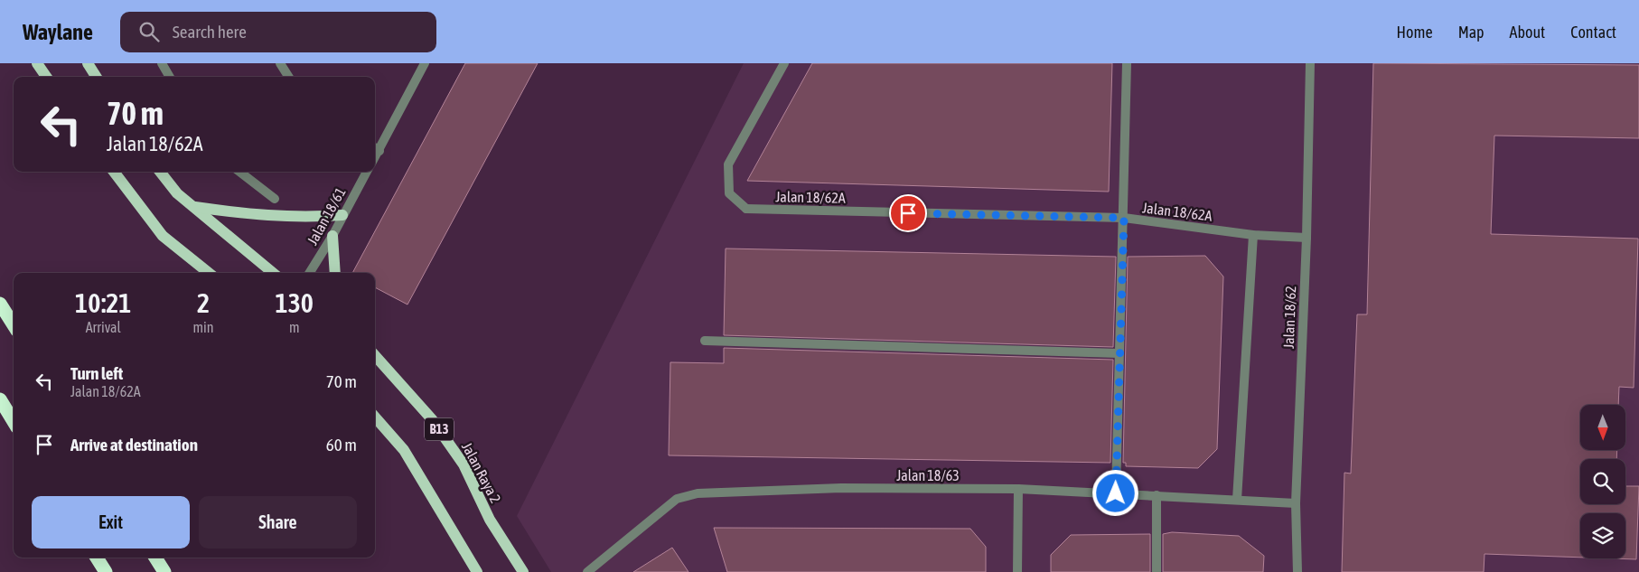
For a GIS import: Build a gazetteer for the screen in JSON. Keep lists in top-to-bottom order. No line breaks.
{"streets":{"main road":["B13","Jalan Raya 2"],"street":["Jalan 18/62A","Jalan 18/61","Jalan 18/62","Jalan 18/63"]},"crossings":[["Jalan 18/62A","Jalan 18/62"],["Jalan 18/62","Jalan 18/63"]],"north":"bottom","page":{"header":"Waylane","search":"Search here","nav":["Home","Map","About","Contact"],"turn":["70 m","Jalan 18/62A"],"eta":["10:21","Arrival","2","min","130","m"],"list":[{"name":"Turn left","note":"Jalan 18/62A","value":"70 m"},{"name":"Arrive at destination","value":"60 m"}],"buttons":["Exit","Share"]}}
